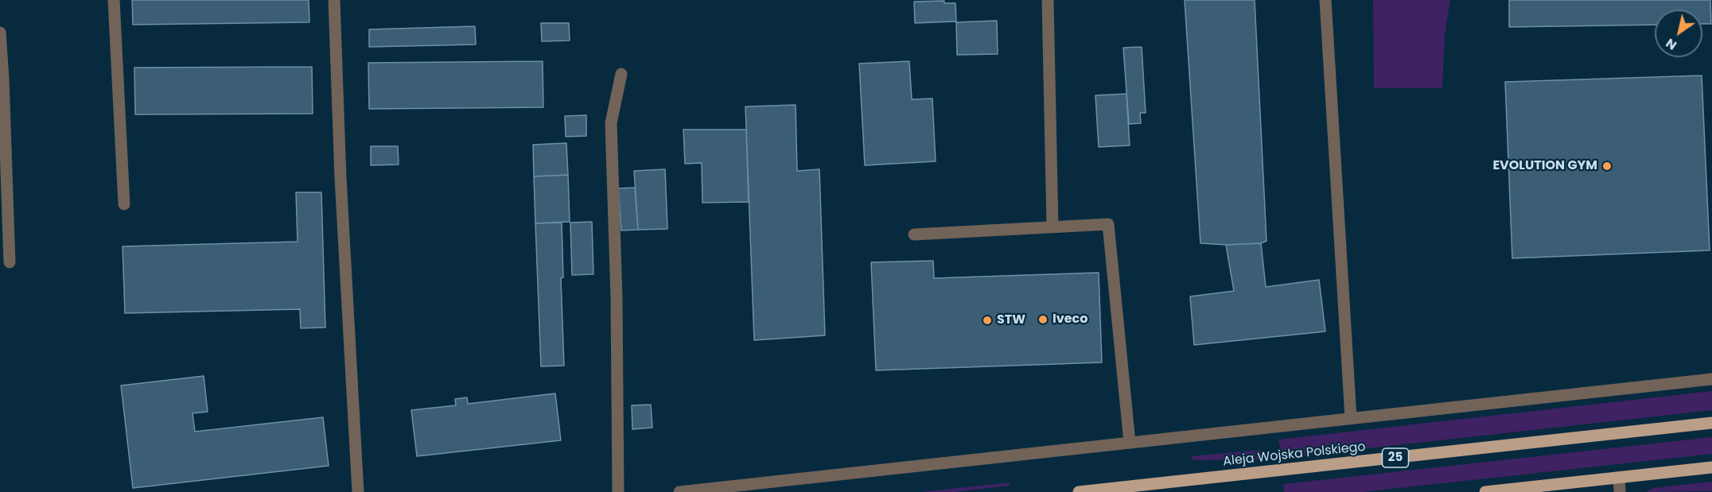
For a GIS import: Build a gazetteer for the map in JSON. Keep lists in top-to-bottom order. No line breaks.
{"streets":{"main road":["Aleja Wojska Polskiego","25"]},"places":["EVOLUTION GYM","Iveco","STW"],"north":"bottom left"}
